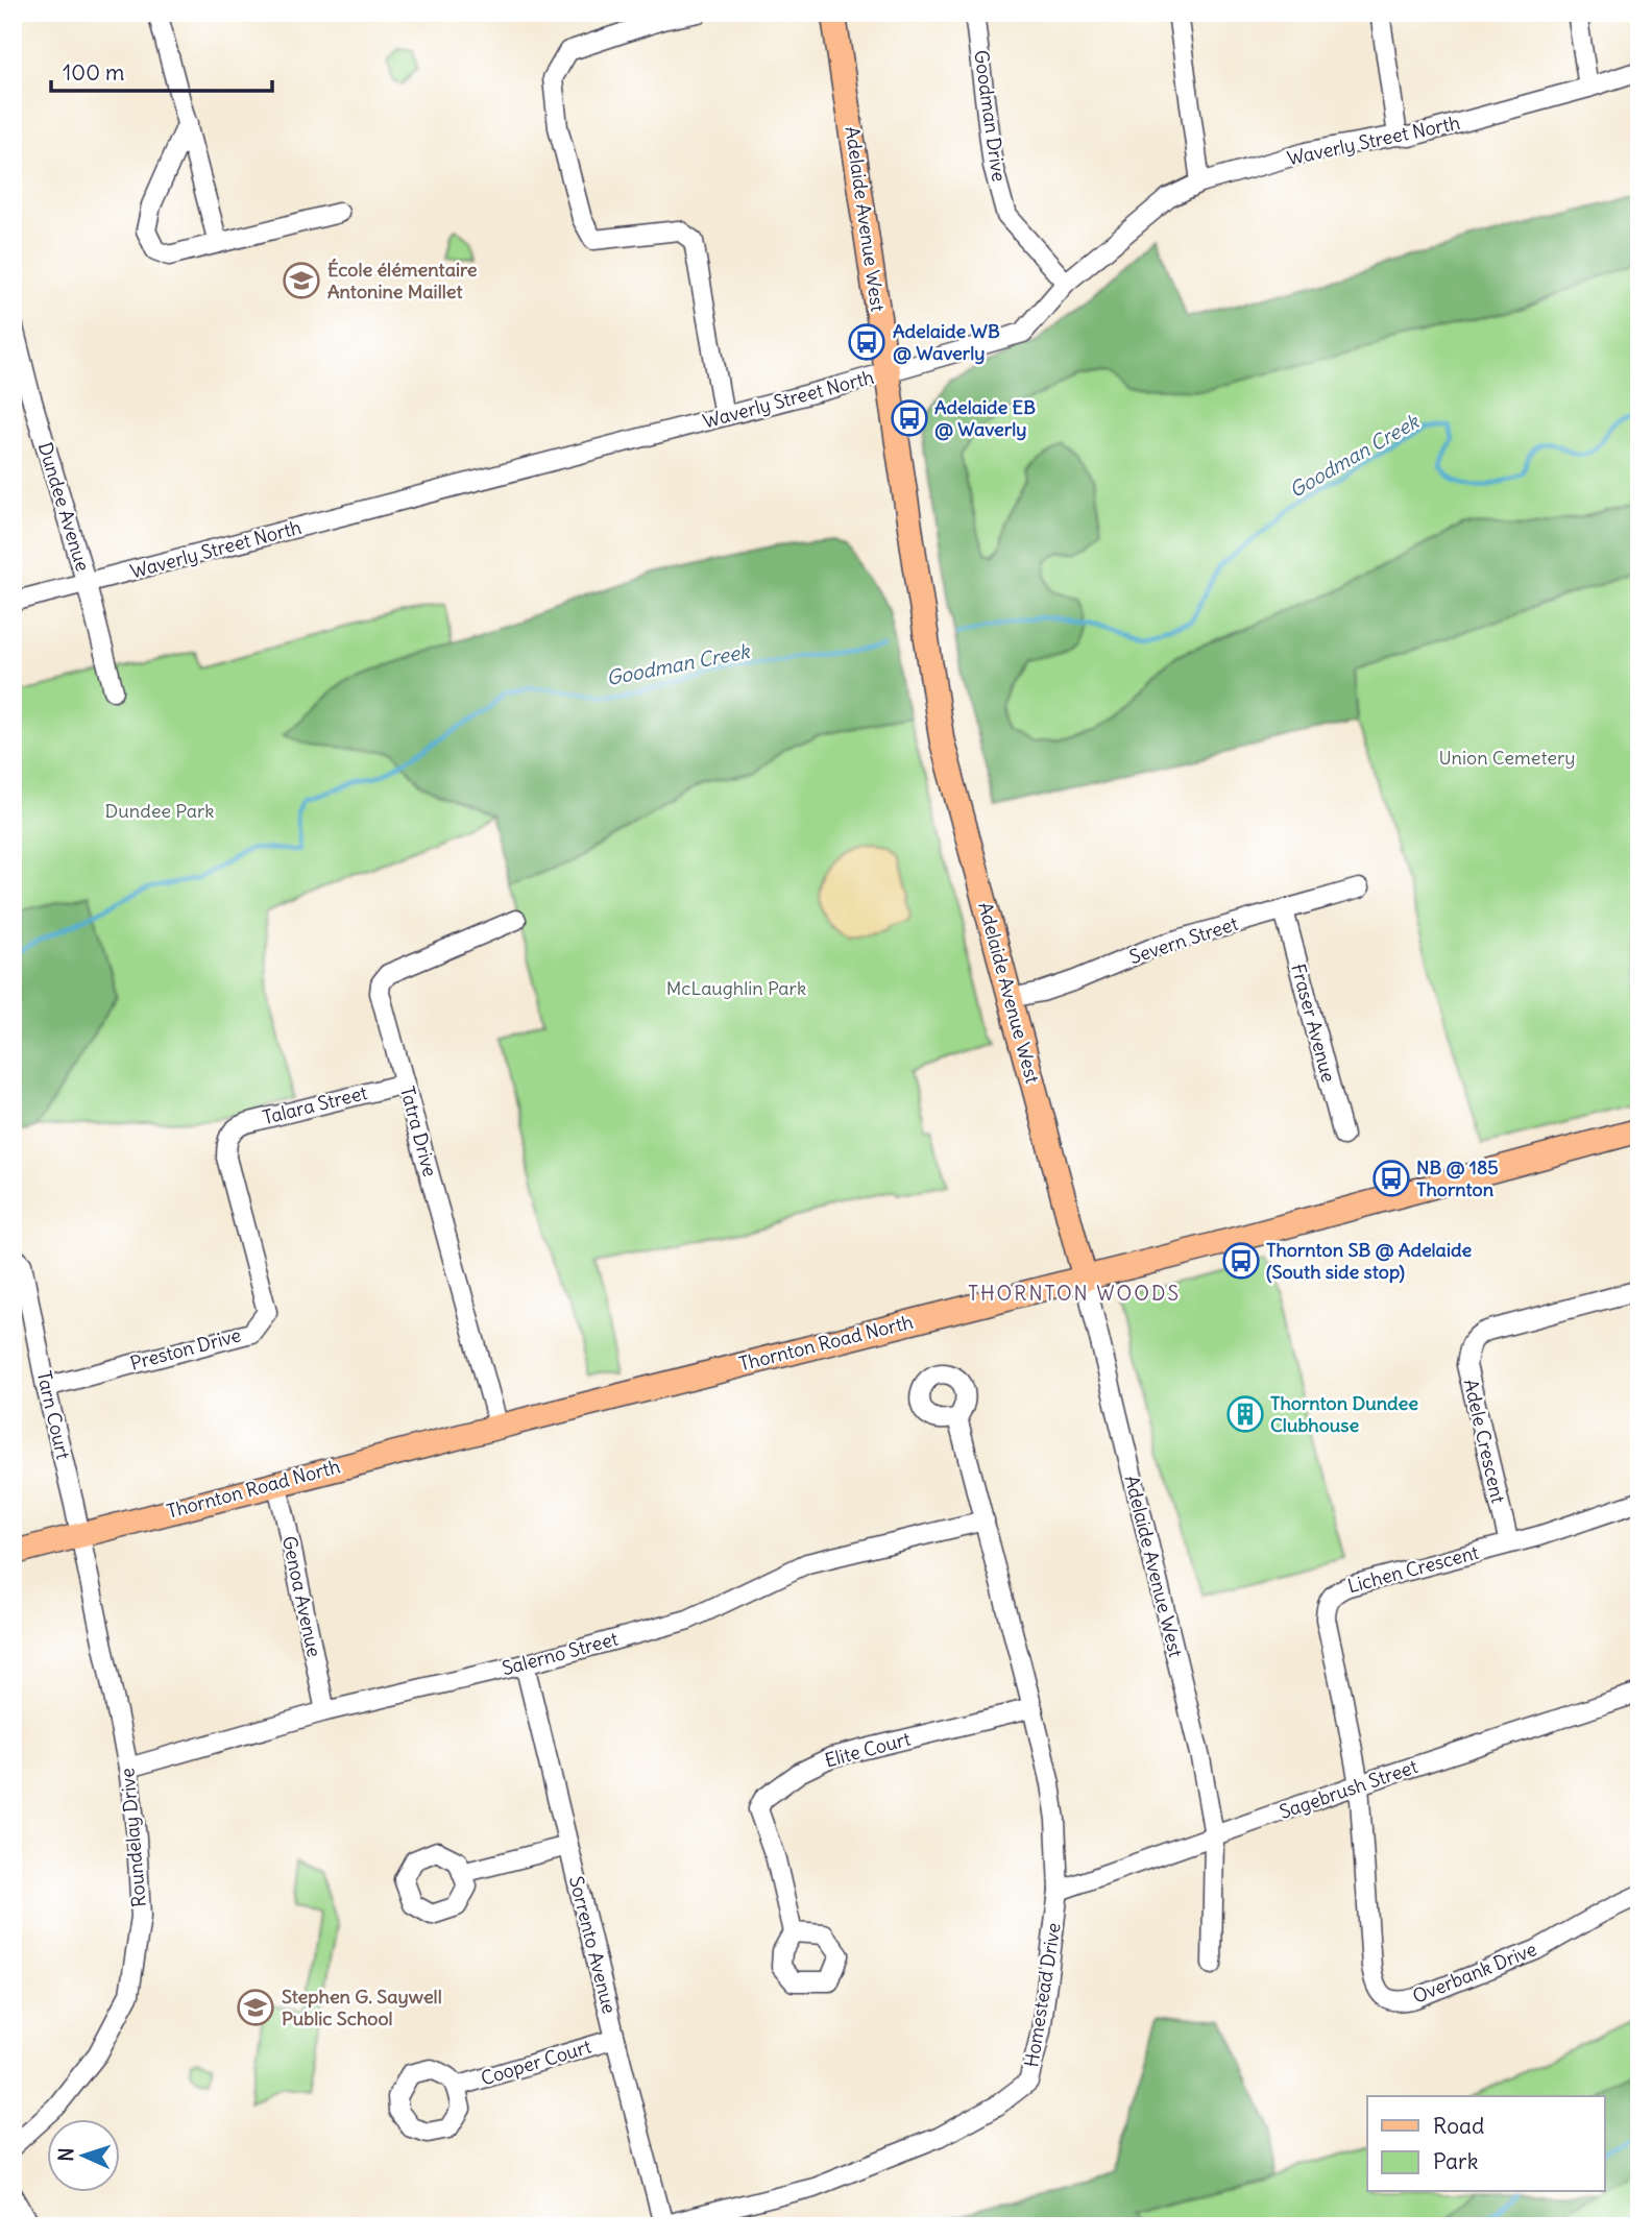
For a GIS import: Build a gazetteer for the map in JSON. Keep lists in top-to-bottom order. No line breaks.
{"streets":{"main road":["Adelaide Avenue West","Thornton Road North"],"street":["Goodman Drive","Waverly Street North","Dundee Avenue","Severn Street","Fraser Avenue","Talara Street","Tatra Drive","Preston Drive","Tarn Court","Adele Crescent","Lichen Crescent","Genoa Avenue","Salerno Street","Elite Court","Sagebrush Street","Roundelay Drive","Sorrento Avenue","Overbank Drive","Homestead Drive","Cooper Court"]},"crossings":[["Goodman Drive","Waverly Street North"],["Waverly Street North","Adelaide Avenue West"],["Waverly Street North","Dundee Avenue"],["Adelaide Avenue West","Severn Street"],["Adelaide Avenue West","Thornton Road North"],["Adelaide Avenue West","Sagebrush Street"],["Severn Street","Fraser Avenue"],["Talara Street","Tatra Drive"],["Talara Street","Preston Drive"],["Tatra Drive","Thornton Road North"],["Thornton Road North","Tarn Court"],["Thornton Road North","Genoa Avenue"],["Thornton Road North","Roundelay Drive"],["Preston Drive","Tarn Court"],["Tarn Court","Roundelay Drive"],["Adele Crescent","Lichen Crescent"],["Lichen Crescent","Sagebrush Street"],["Lichen Crescent","Overbank Drive"],["Genoa Avenue","Salerno Street"],["Salerno Street","Roundelay Drive"],["Salerno Street","Sorrento Avenue"],["Salerno Street","Homestead Drive"],["Elite Court","Homestead Drive"],["Sagebrush Street","Overbank Drive"],["Sagebrush Street","Homestead Drive"],["Sorrento Avenue","Homestead Drive"],["Sorrento Avenue","Cooper Court"]],"districts":["THORNTON WOODS"],"water":["Goodman Creek"],"parks":["Union Cemetery","Dundee Park","McLaughlin Park"],"places":{"school or university":["École élémentaire Antonine Maillet","Stephen G. Saywell Public School"],"bus stop":["Adelaide WB @ Waverly","Adelaide EB @ Waverly","NB @ 185 Thornton","Thornton SB @ Adelaide (South side stop)"],"building":["Thornton Dundee Clubhouse"]},"legend":["Road","Park"],"scale_bar":"100 m","north":"left"}
